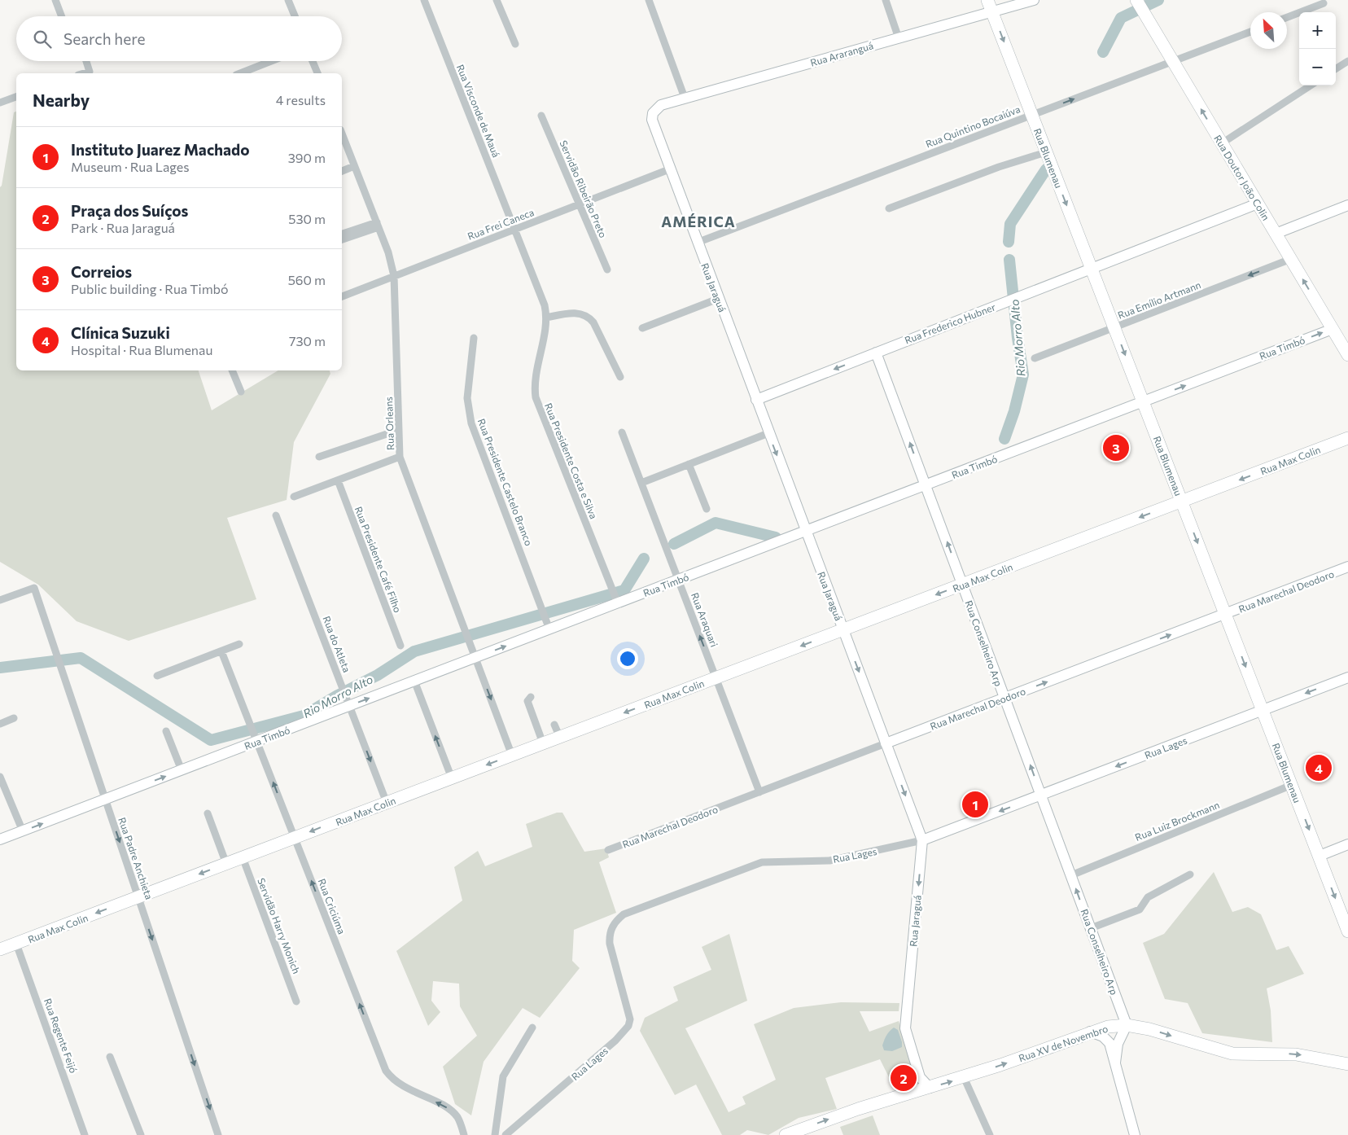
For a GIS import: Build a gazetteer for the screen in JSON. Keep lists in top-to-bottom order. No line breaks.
{"streets":{"main road":["Rua Araranguá","Rua Blumenau","Rua Doutor João Colin","Rua Jaraguá","Rua Frederico Hubner","Rua Timbó","Rua Max Colin","Rua Marechal Deodoro","Rua Conselheiro Arp","Rua Lages","Rua XV de Novembro"],"street":["Rua Visconde de Mauá","Rua Quintino Bocaiúva","Servidão Ribeirão Preto","Rua Frei Caneca","Rua Emílio Artmann","Rua Orleans","Rua Presidente Costa e Silva","Rua Presidente Castelo Branco","Rua Presidente Café Filho","Rua Araquari","Rua do Atleta","Rua Luiz Brockmann","Rua Padre Anchieta","Rua Criciúma","Servidão Harry Monich","Rua Regente Feijó"]},"crossings":[["Rua Araranguá","Rua Blumenau"],["Rua Araranguá","Rua Jaraguá"],["Rua Visconde de Mauá","Rua Frei Caneca"],["Rua Visconde de Mauá","Rua Presidente Costa e Silva"],["Rua Quintino Bocaiúva","Rua Blumenau"],["Rua Quintino Bocaiúva","Rua Doutor João Colin"],["Rua Quintino Bocaiúva","Rua Jaraguá"],["Rua Blumenau","Rua Emílio Artmann"],["Rua Blumenau","Rua Frederico Hubner"],["Rua Blumenau","Rua Timbó"],["Rua Blumenau","Rua Max Colin"],["Rua Blumenau","Rua Marechal Deodoro"],["Rua Blumenau","Rua Lages"],["Rua Blumenau","Rua Luiz Brockmann"],["Rua Doutor João Colin","Rua Emílio Artmann"],["Rua Doutor João Colin","Rua Frederico Hubner"],["Rua Doutor João Colin","Rua Timbó"],["Servidão Ribeirão Preto","Rua Frei Caneca"],["Rua Frei Caneca","Rua Jaraguá"],["Rua Frei Caneca","Rua Orleans"],["Rua Frei Caneca","Rua Presidente Costa e Silva"],["Rua Jaraguá","Rua Frederico Hubner"],["Rua Jaraguá","Rua Timbó"],["Rua Jaraguá","Rua Max Colin"],["Rua Jaraguá","Rua Marechal Deodoro"],["Rua Jaraguá","Rua Lages"],["Rua Jaraguá","Rua XV de Novembro"],["Rua Frederico Hubner","Rua Conselheiro Arp"],["Rua Timbó","Rua Orleans"],["Rua Timbó","Rua Presidente Costa e Silva"],["Rua Timbó","Rua Presidente Castelo Branco"],["Rua Timbó","Rua Araquari"],["Rua Timbó","Rua Conselheiro Arp"],["Rua Timbó","Rua do Atleta"],["Rua Timbó","Rua Padre Anchieta"],["Rua Timbó","Rua Criciúma"],["Rua Orleans","Rua Max Colin"],["Rua Max Colin","Rua Araquari"],["Rua Max Colin","Rua Conselheiro Arp"],["Rua Max Colin","Rua do Atleta"],["Rua Max Colin","Rua Padre Anchieta"],["Rua Max Colin","Rua Criciúma"],["Rua Max Colin","Servidão Harry Monich"],["Rua Max Colin","Rua Regente Feijó"],["Rua Marechal Deodoro","Rua Araquari"],["Rua Marechal Deodoro","Rua Conselheiro Arp"],["Rua Conselheiro Arp","Rua Lages"],["Rua Conselheiro Arp","Rua Luiz Brockmann"],["Rua Conselheiro Arp","Rua XV de Novembro"]],"one_way":["Rua Blumenau","Rua Doutor João Colin","Rua Jaraguá","Rua Emílio Artmann","Rua Timbó","Rua Max Colin","Rua Conselheiro Arp","Rua Lages","Rua Padre Anchieta","Rua Criciúma","Rua XV de Novembro"],"districts":["AMÉRICA"],"water":["Rio Morro Alto"],"north":"top left","page":{"map_buttons":["+","−"],"search":"Search here","heading":["Nearby","4 results"],"list":[{"mark":"1","name":"Instituto Juarez Machado","note":"Museum · Rua Lages","value":"390 m"},{"mark":"2","name":"Praça dos Suíços","note":"Park · Rua Jaraguá","value":"530 m"},{"mark":"3","name":"Correios","note":"Public building · Rua Timbó","value":"560 m"},{"mark":"4","name":"Clínica Suzuki","note":"Hospital · Rua Blumenau","value":"730 m"}],"pins":["3","4","1","2"]}}
